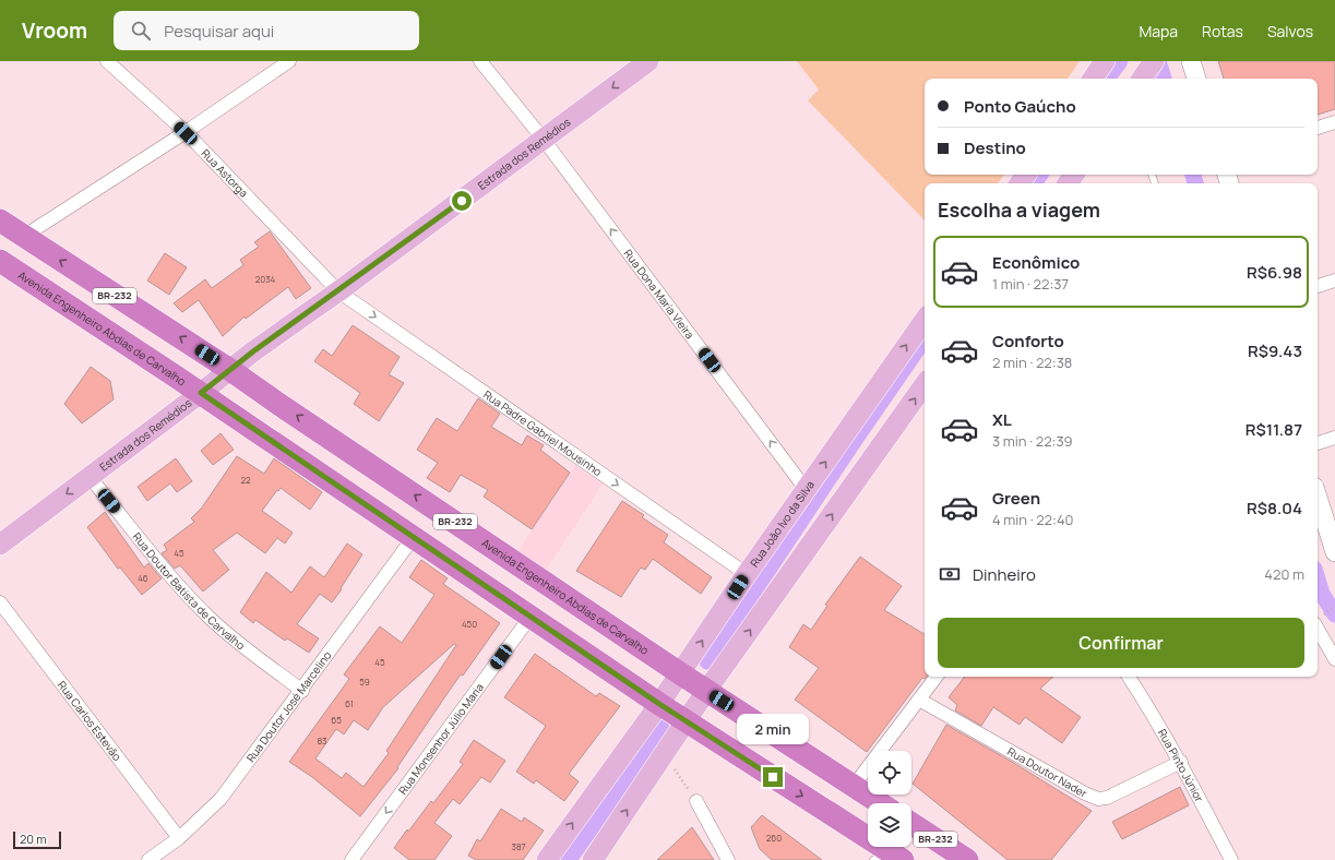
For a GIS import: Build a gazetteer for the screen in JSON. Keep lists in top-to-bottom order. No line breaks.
{"streets":{"highway":["BR-232","Avenida Engenheiro Abdias de Carvalho"],"main road":["Estrada dos Remédios","Rua João Ivo da Silva"],"street":["Rua Astorga","Rua Dona Maria Vieira","Rua Padre Gabriel Mousinho","Rua Doutor Batista de Carvalho","Rua Doutor José Marcelino","Rua Carlos Estevão","Rua Monsenhor Júlio Maria","Rua Pinto Júnior","Rua Doutor Nader"]},"crossings":[["Estrada dos Remédios","Rua Astorga"],["Estrada dos Remédios","Rua Dona Maria Vieira"],["Estrada dos Remédios","Avenida Engenheiro Abdias de Carvalho"],["Estrada dos Remédios","Rua Padre Gabriel Mousinho"],["Estrada dos Remédios","Rua Doutor Batista de Carvalho"],["Rua Astorga","Rua Padre Gabriel Mousinho"],["Rua Dona Maria Vieira","Rua João Ivo da Silva"],["Avenida Engenheiro Abdias de Carvalho","Rua João Ivo da Silva"],["Avenida Engenheiro Abdias de Carvalho","Rua Doutor José Marcelino"],["Avenida Engenheiro Abdias de Carvalho","Rua Monsenhor Júlio Maria"],["Rua Padre Gabriel Mousinho","Rua João Ivo da Silva"],["Rua Doutor Batista de Carvalho","Rua Doutor José Marcelino"],["Rua Doutor José Marcelino","Rua Carlos Estevão"],["Rua Pinto Júnior","Rua Doutor Nader"]],"one_way":["Rua Dona Maria Vieira","Rua Padre Gabriel Mousinho","Rua Monsenhor Júlio Maria"],"house_numbers":["2034","22","45","46","450","45","59","61","65","83","260","387"],"scale_bar":"20 m","page":{"header":"Vroom","search":"Pesquisar aqui","nav":["Mapa","Rotas","Salvos"],"banner":["Ponto Gaúcho","Destino"],"heading":"Escolha a viagem","list":[{"name":"Econômico","note":"1 min · 22:37","value":"R$6.98"},{"name":"Conforto","note":"2 min · 22:38","value":"R$9.43"},{"name":"XL","note":"3 min · 22:39","value":"R$11.87"},{"name":"Green","note":"4 min · 22:40","value":"R$8.04"}],"pay":["Dinheiro","420 m"],"buttons":"Confirmar","bubble":"2 min","scale":"20 m"}}
